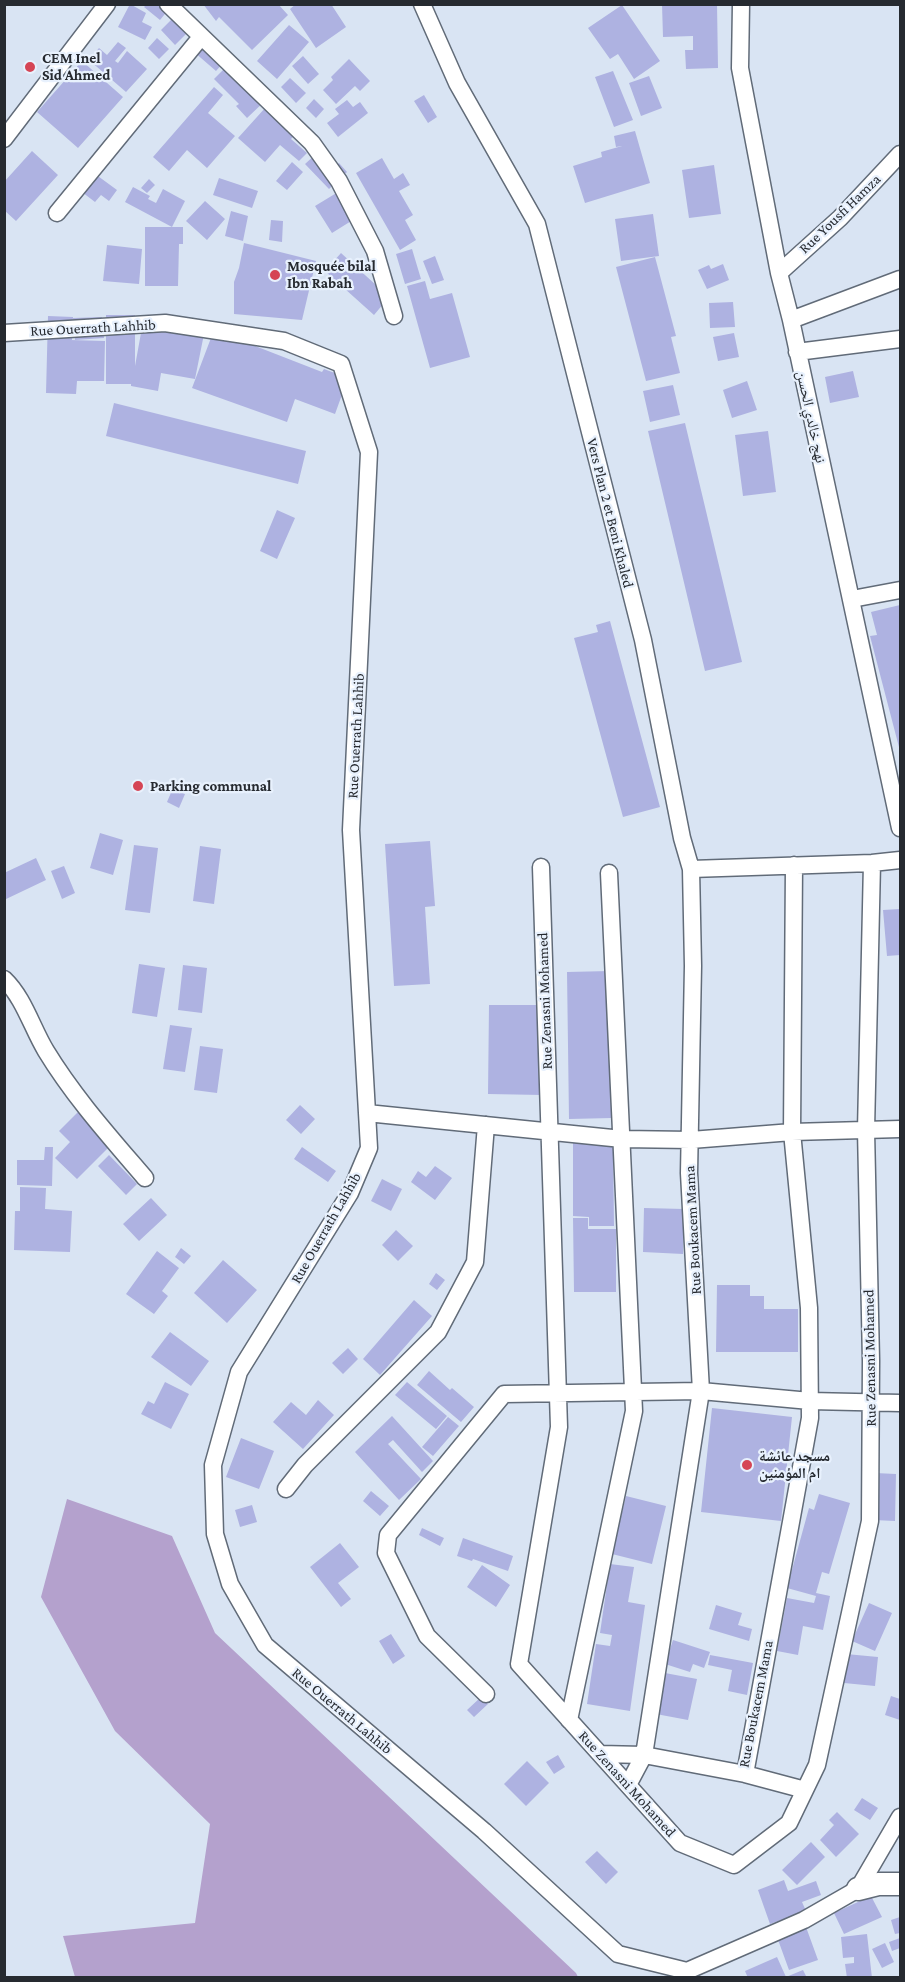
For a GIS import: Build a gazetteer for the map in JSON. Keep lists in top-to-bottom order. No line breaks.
{"streets":{"street":["Rue Yousfi Hamza","Rue Ouerrath Lahhib","نهج خالدي الحسن","Vers Plan 2 et Beni Khaled","Rue Zenasni Mohamed","Rue Boukacem Mama"]},"crossings":[["Rue Yousfi Hamza","نهج خالدي الحسن"],["Vers Plan 2 et Beni Khaled","Rue Boukacem Mama"]],"places":["CEM Inel Sid Ahmed","Mosquée bilal Ibn Rabah","Parking communal","مسجد عائشة ام المؤمنين"]}
